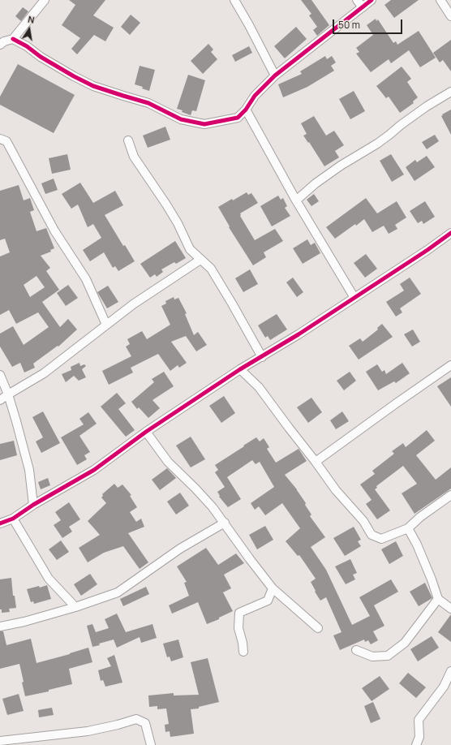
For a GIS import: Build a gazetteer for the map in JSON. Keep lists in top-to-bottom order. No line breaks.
{"scale_bar":"50 m","north":"top"}
